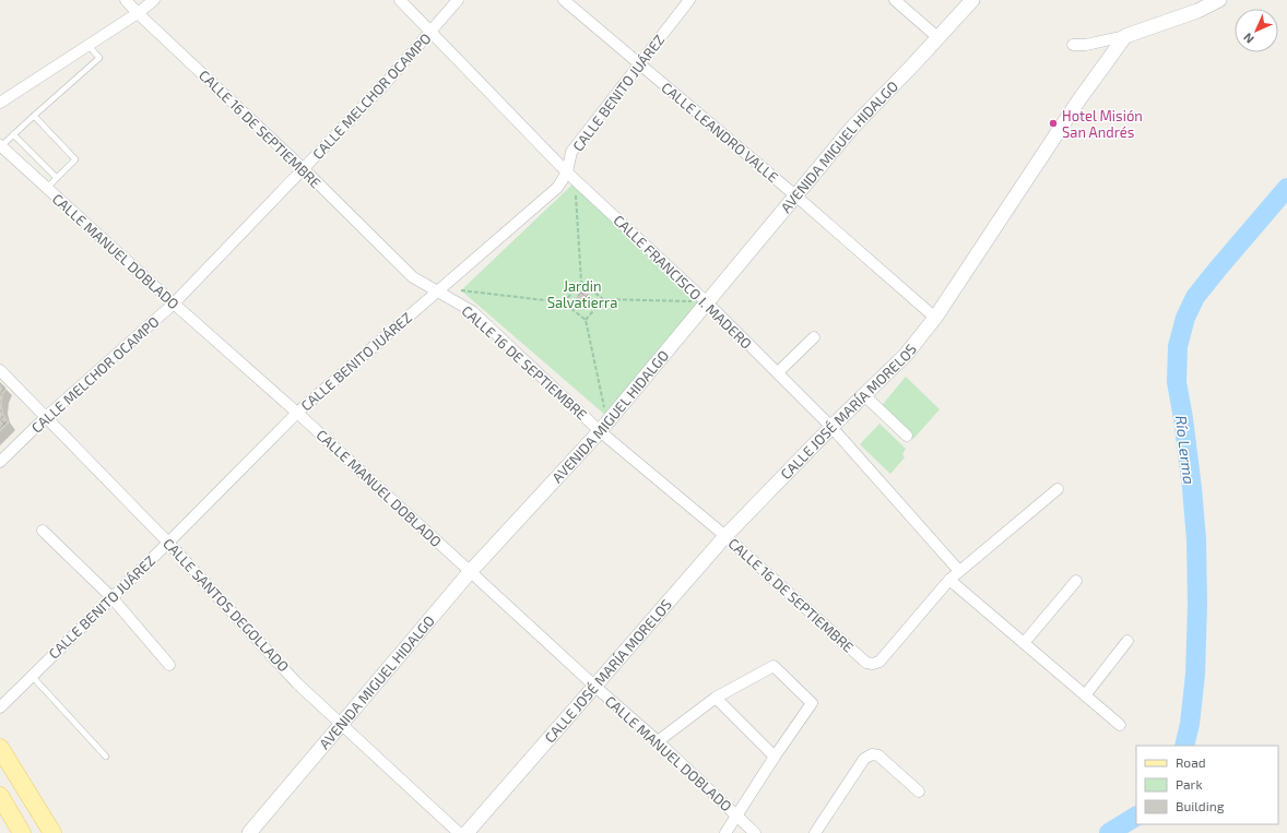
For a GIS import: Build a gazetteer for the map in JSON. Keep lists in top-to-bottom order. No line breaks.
{"streets":{"street":["CALLE BENITO JUÁREZ","CALLE MELCHOR OCAMPO","CALLE 16 DE SEPTIEMBRE","CALLE LEANDRO VALLE","AVENIDA MIGUEL HIDALGO","CALLE MANUEL DOBLADO","CALLE FRANCISCO I. MADERO","CALLE JOSÉ MARÍA MORELOS","CALLE SANTOS DEGOLLADO"]},"crossings":[["CALLE BENITO JUÁREZ","CALLE 16 DE SEPTIEMBRE"],["CALLE BENITO JUÁREZ","CALLE LEANDRO VALLE"],["CALLE BENITO JUÁREZ","CALLE MANUEL DOBLADO"],["CALLE BENITO JUÁREZ","CALLE FRANCISCO I. MADERO"],["CALLE BENITO JUÁREZ","CALLE SANTOS DEGOLLADO"],["CALLE MELCHOR OCAMPO","CALLE 16 DE SEPTIEMBRE"],["CALLE MELCHOR OCAMPO","CALLE MANUEL DOBLADO"],["CALLE MELCHOR OCAMPO","CALLE FRANCISCO I. MADERO"],["CALLE MELCHOR OCAMPO","CALLE SANTOS DEGOLLADO"],["CALLE 16 DE SEPTIEMBRE","AVENIDA MIGUEL HIDALGO"],["CALLE 16 DE SEPTIEMBRE","CALLE JOSÉ MARÍA MORELOS"],["CALLE LEANDRO VALLE","AVENIDA MIGUEL HIDALGO"],["CALLE LEANDRO VALLE","CALLE JOSÉ MARÍA MORELOS"],["AVENIDA MIGUEL HIDALGO","CALLE MANUEL DOBLADO"],["AVENIDA MIGUEL HIDALGO","CALLE FRANCISCO I. MADERO"],["AVENIDA MIGUEL HIDALGO","CALLE SANTOS DEGOLLADO"],["CALLE MANUEL DOBLADO","CALLE JOSÉ MARÍA MORELOS"],["CALLE FRANCISCO I. MADERO","CALLE JOSÉ MARÍA MORELOS"]],"water":["Río Lerma"],"parks":["Jardin Salvatierra"],"places":["Hotel Misión San Andrés"],"legend":["Road","Park","Building"],"north":"bottom left"}
